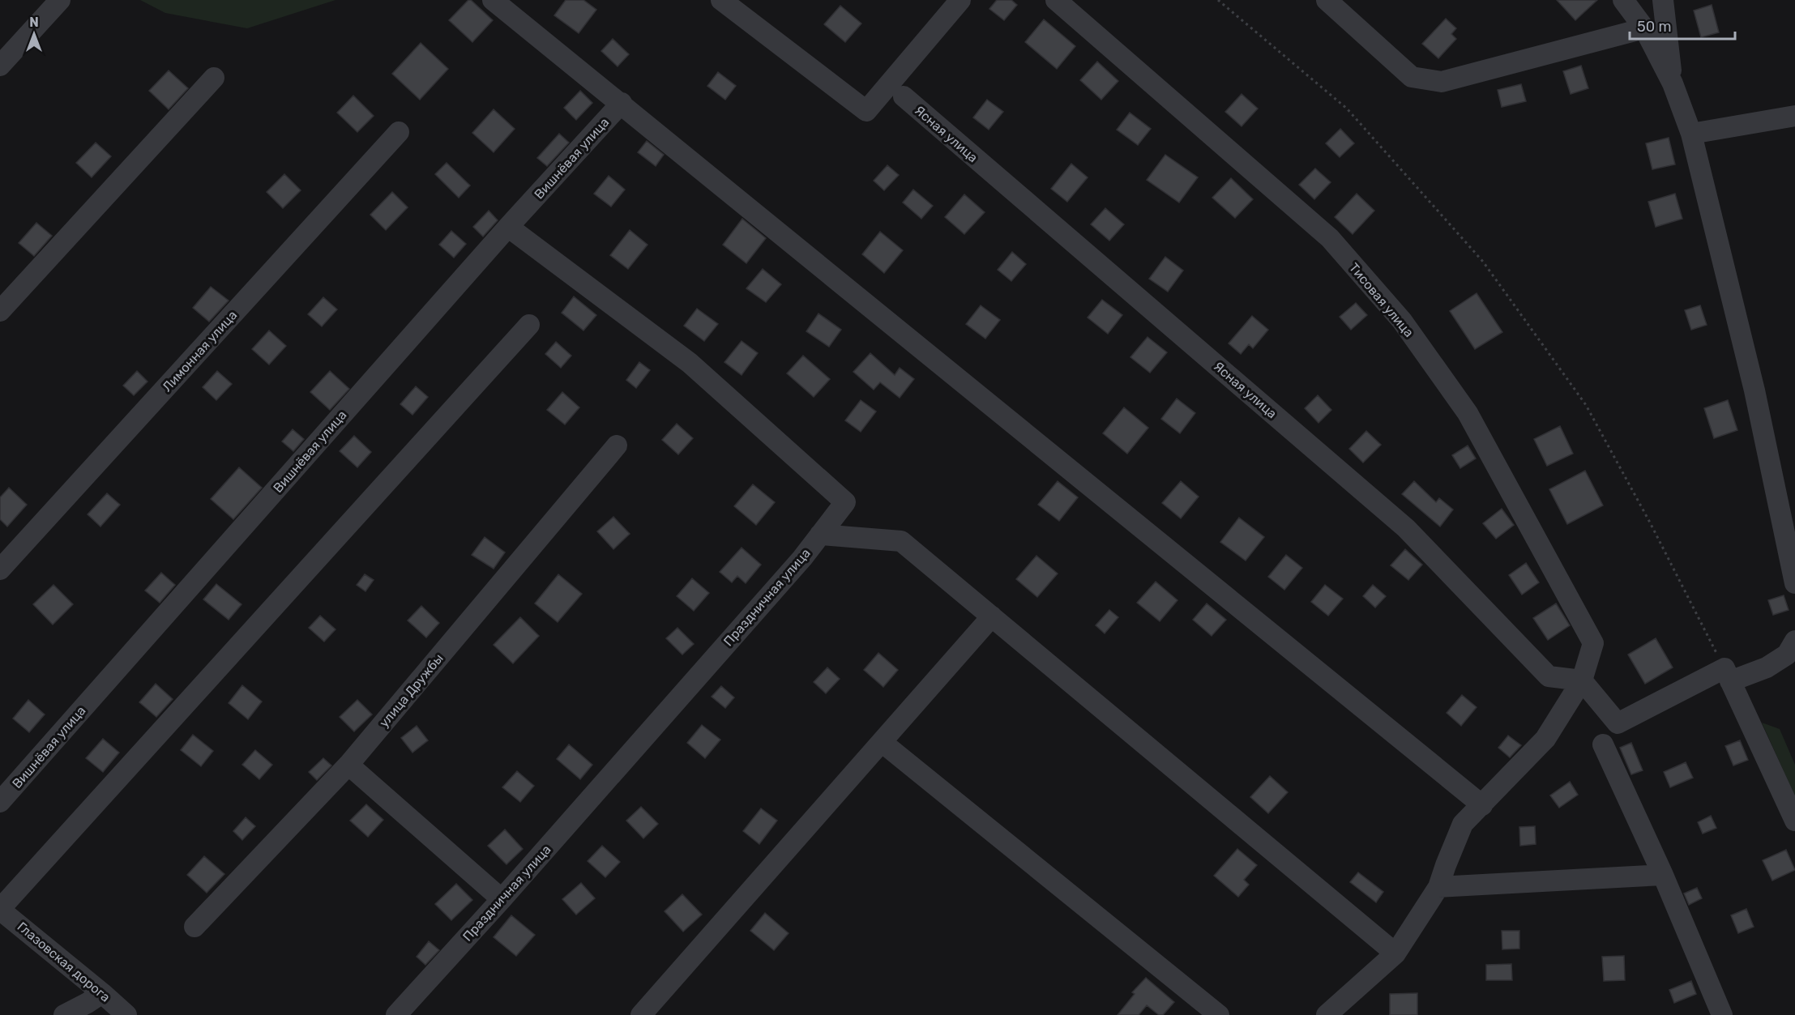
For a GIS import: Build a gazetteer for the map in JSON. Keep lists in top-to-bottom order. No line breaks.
{"streets":{"street":["Ясная улица","Вишнёвая улица","Тисовая улица","Лимонная улица","Праздничная улица","улица Дружбы","Глазовская дорога"]},"crossings":[["Ясная улица","Тисовая улица"],["Вишнёвая улица","Праздничная улица"]],"scale_bar":"50 m","north":"top"}
